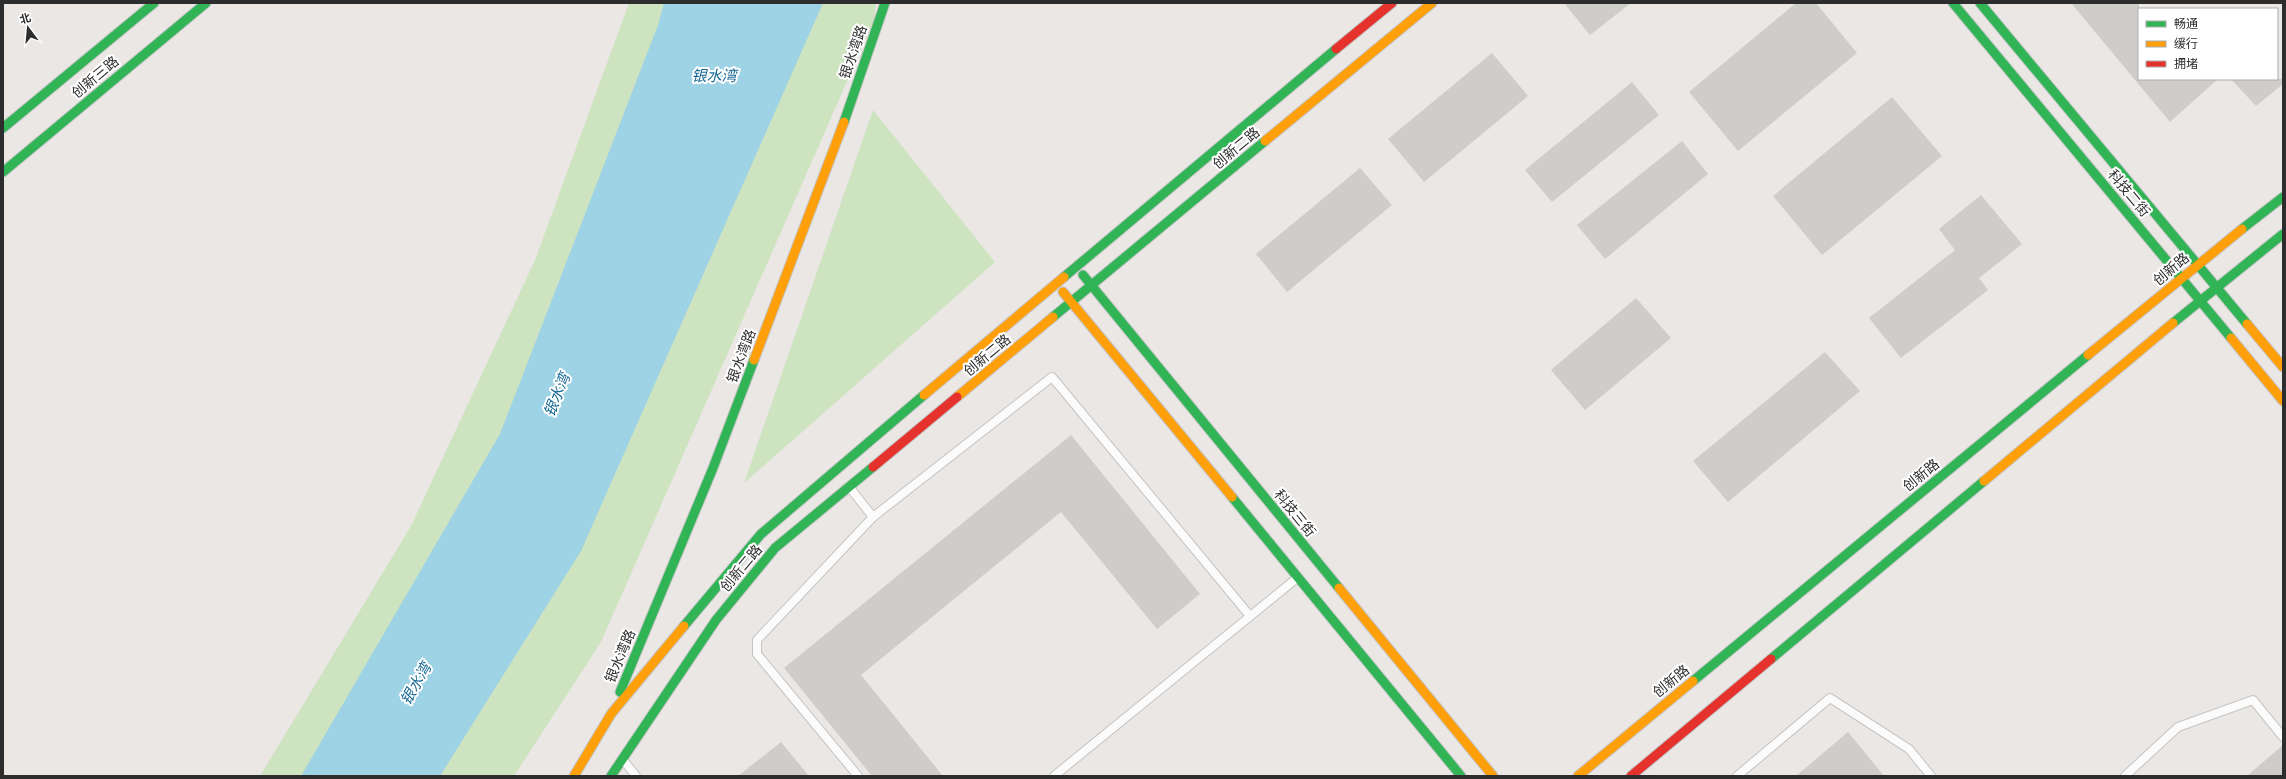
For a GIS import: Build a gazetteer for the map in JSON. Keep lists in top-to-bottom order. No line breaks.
{"streets":{"street":["银水湾路","创新三路","创新二路","科技二街","创新路","科技三街"]},"crossings":[["银水湾路","创新二路"],["创新二路","科技三街"],["科技二街","创新路"]],"water":["银水湾"],"legend":["畅通","缓行","拥堵"],"north":"top"}
